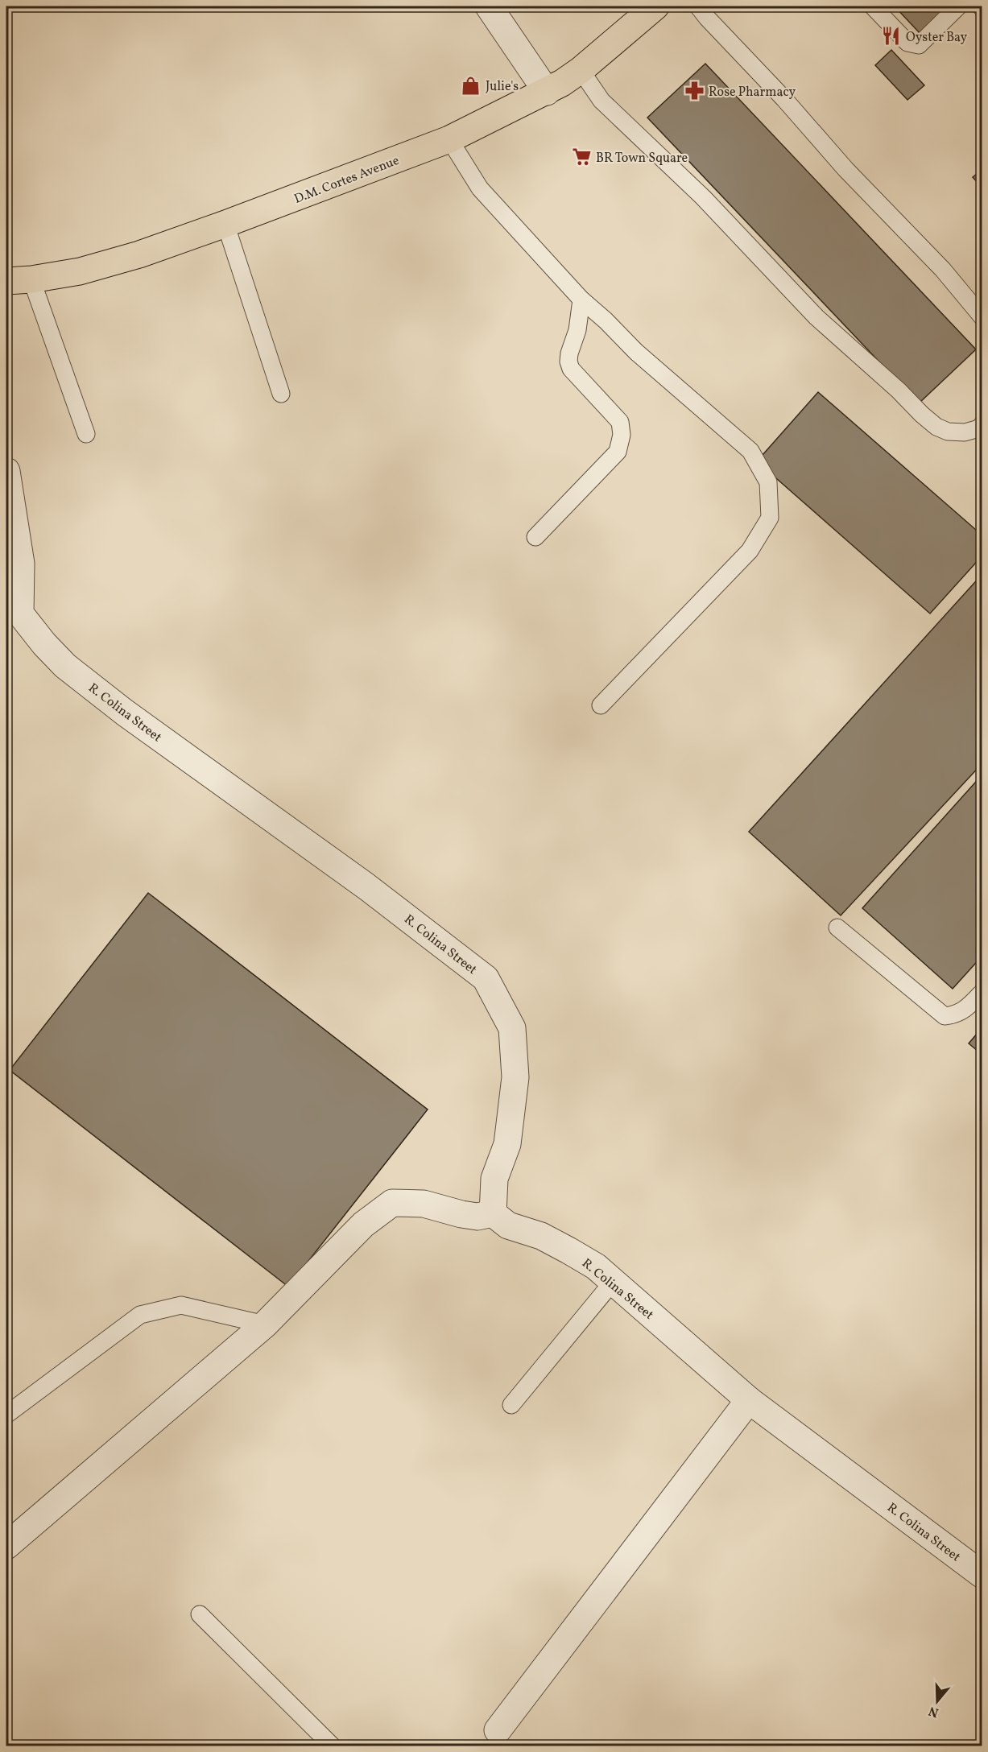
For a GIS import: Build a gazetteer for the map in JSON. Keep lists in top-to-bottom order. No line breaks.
{"streets":{"highway":["D.M. Cortes Avenue"],"street":["R. Colina Street"]},"places":{"restaurant":["Oyster Bay"],"shop":["Julie's"],"pharmacy":["Rose Pharmacy"],"supermarket":["BR Town Square"]},"north":"bottom"}
